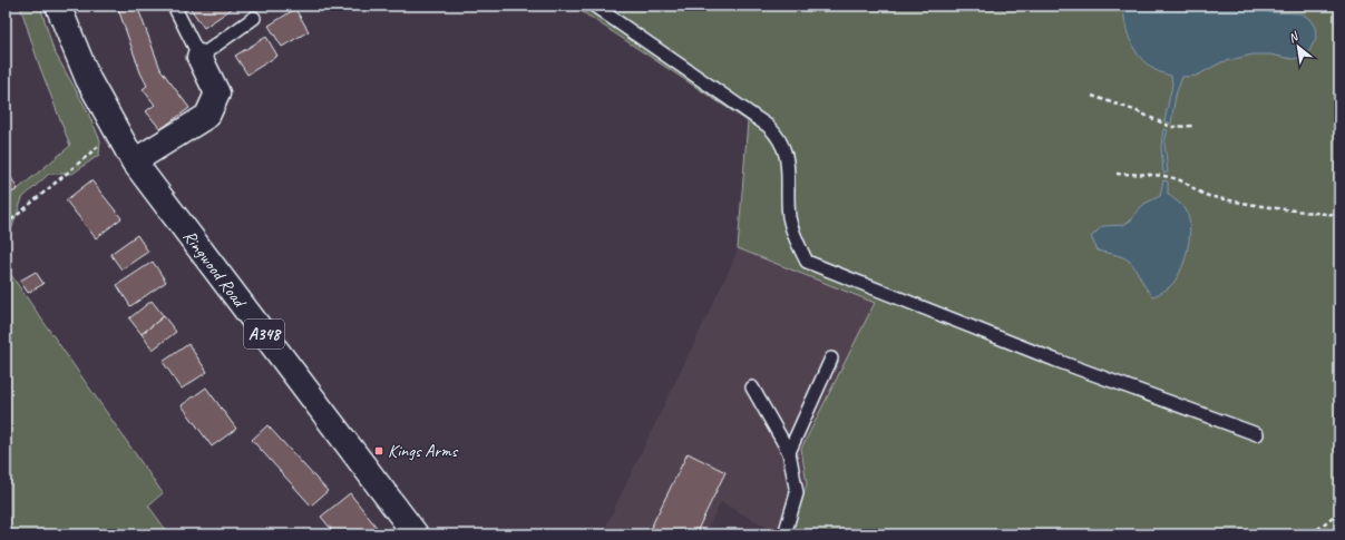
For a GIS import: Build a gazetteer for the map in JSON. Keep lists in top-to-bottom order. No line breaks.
{"streets":{"main road":["Ringwood Road","A348"]},"places":{"transit":["Kings Arms"]},"north":"top left"}
